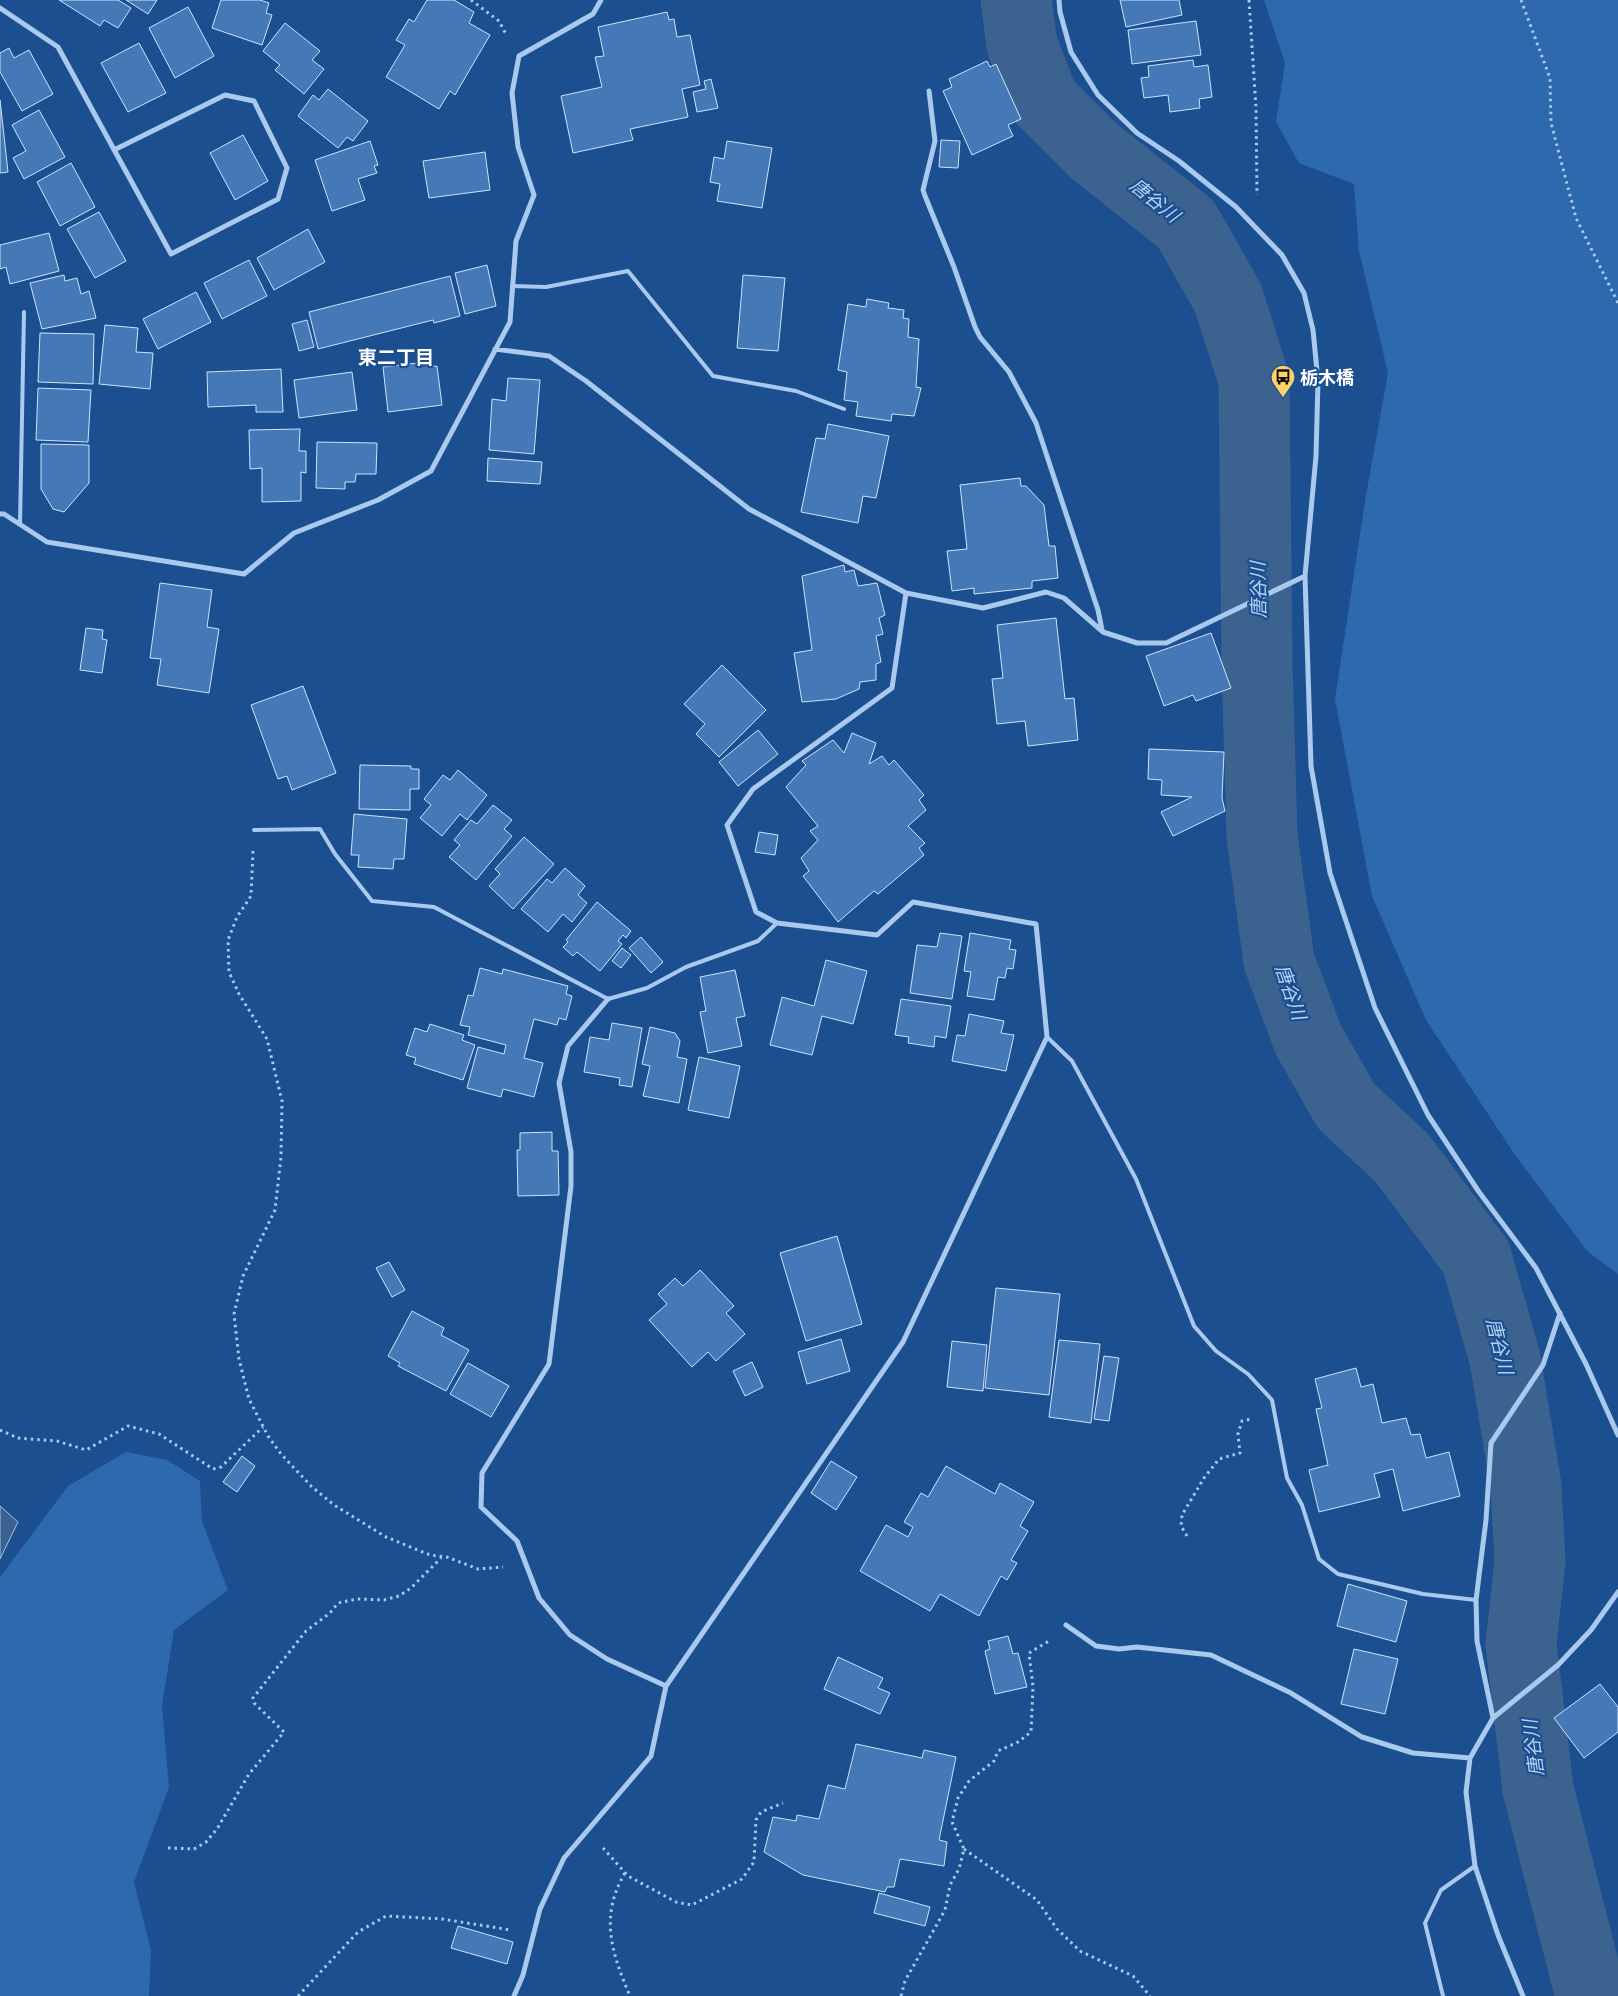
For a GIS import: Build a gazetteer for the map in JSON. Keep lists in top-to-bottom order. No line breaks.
{"districts":["東二丁目"],"water":["唐谷川"],"places":{"bus stop":["栃木橋"]}}
